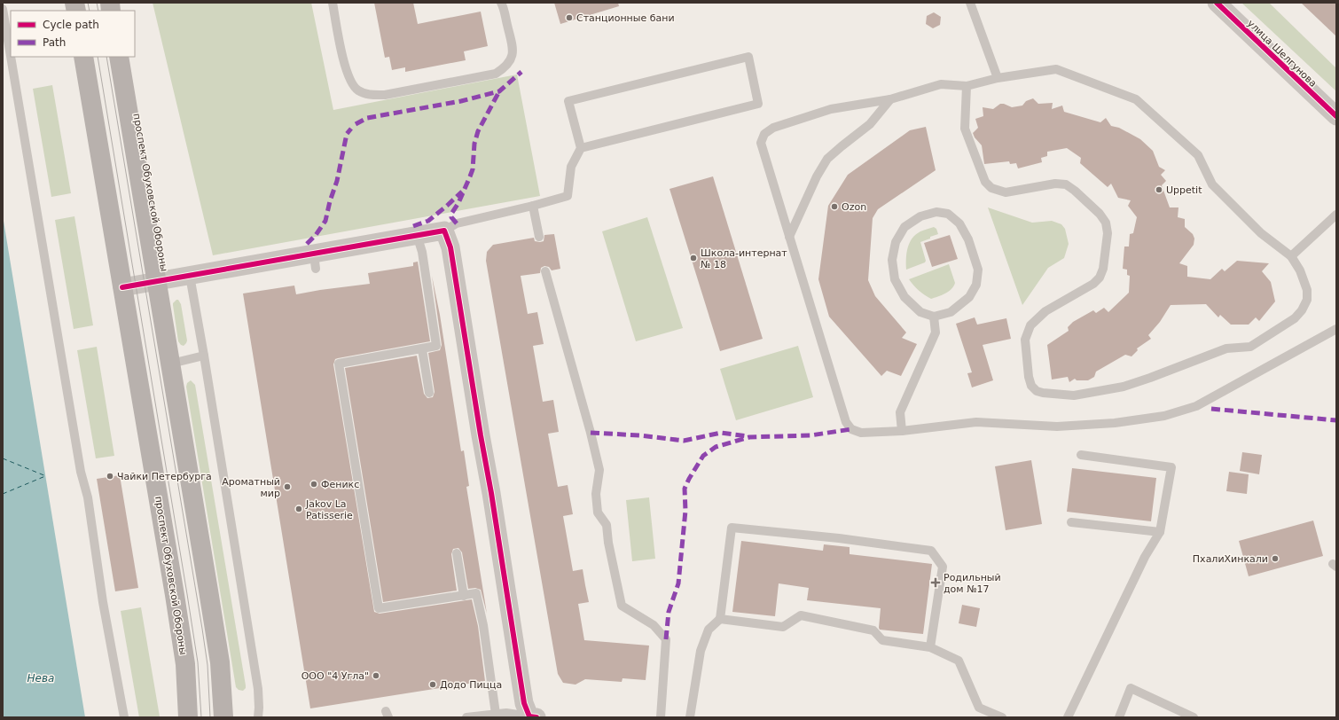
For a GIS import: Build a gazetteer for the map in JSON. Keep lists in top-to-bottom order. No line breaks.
{"streets":{"main road":["проспект Обуховской Обороны"],"street":["улица Шелгунова"]},"water":["Нева"],"places":{"other":["Станционные бани","Uppetit","Ozon","Школа-интернат № 18","Чайки Петербурга","Феникс","Ароматный мир","Jakov La Patisserie","ПхалиХинкали","ООО \"4 Угла\"","Додо Пицца"],"health":["Родильный дом №17"]},"legend":["Cycle path","Path"]}
